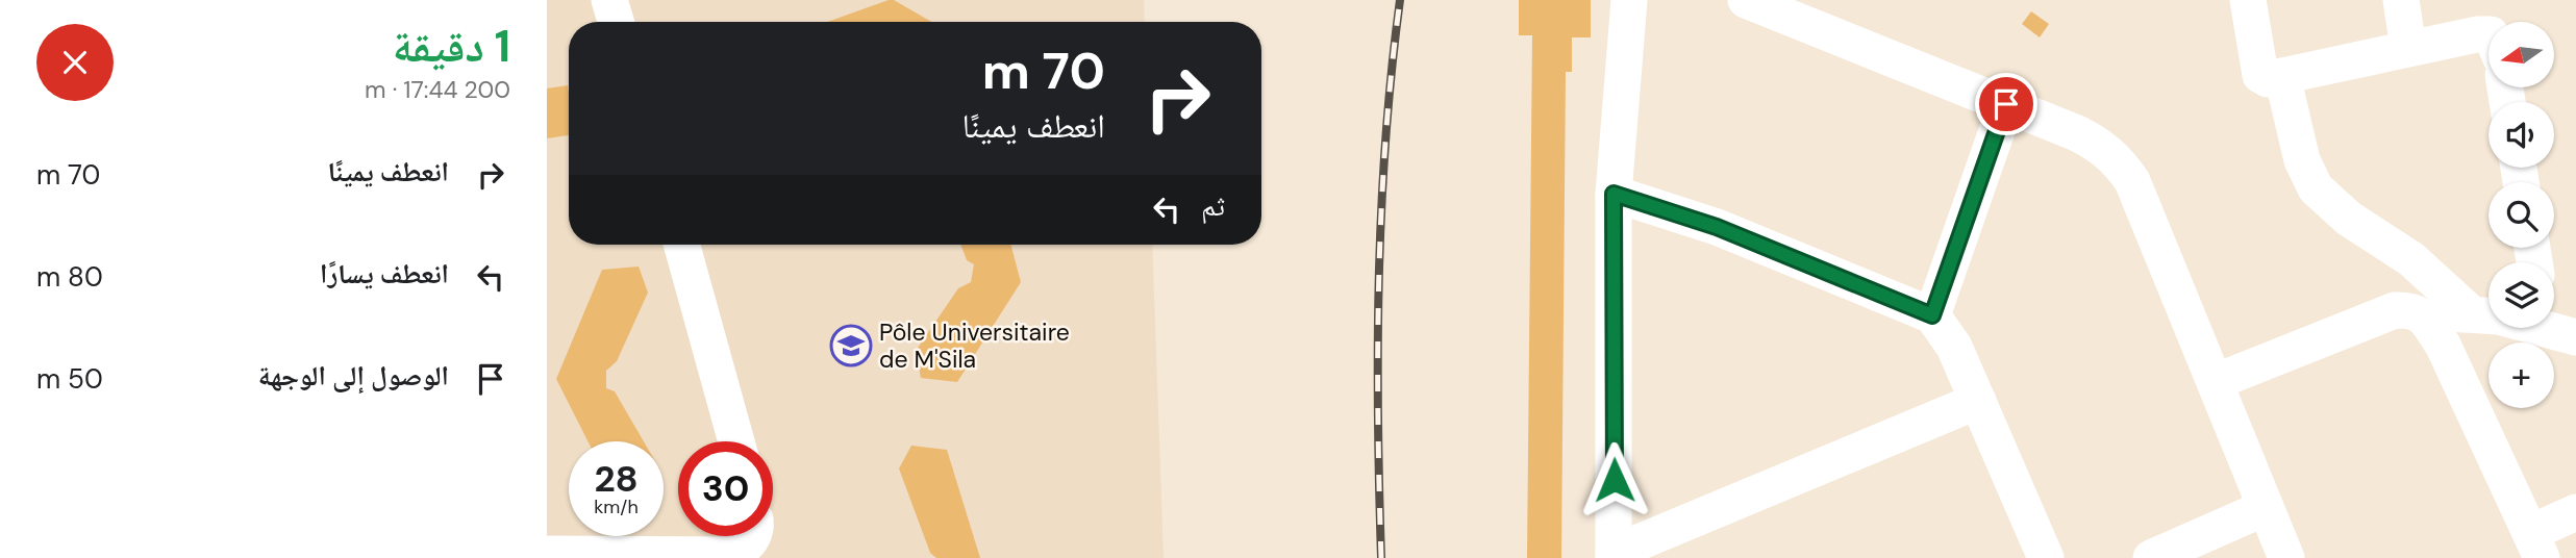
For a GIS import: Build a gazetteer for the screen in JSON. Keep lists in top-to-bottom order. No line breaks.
{"places":{"school or university":["Pôle Universitaire de M'Sila"]},"north":"left","page":{"heading":["1 دقيقة","200 m · 17:44"],"map_buttons":"+","turn":["70 m","انعطف يمينًا"],"list":[{"name":"انعطف يمينًا","value":"70 m"},{"name":"انعطف يسارًا","value":"80 m"},{"name":"الوصول إلى الوجهة","value":"50 m"}],"then":"ثم","speed":"28 km/h","limit":"30"}}
